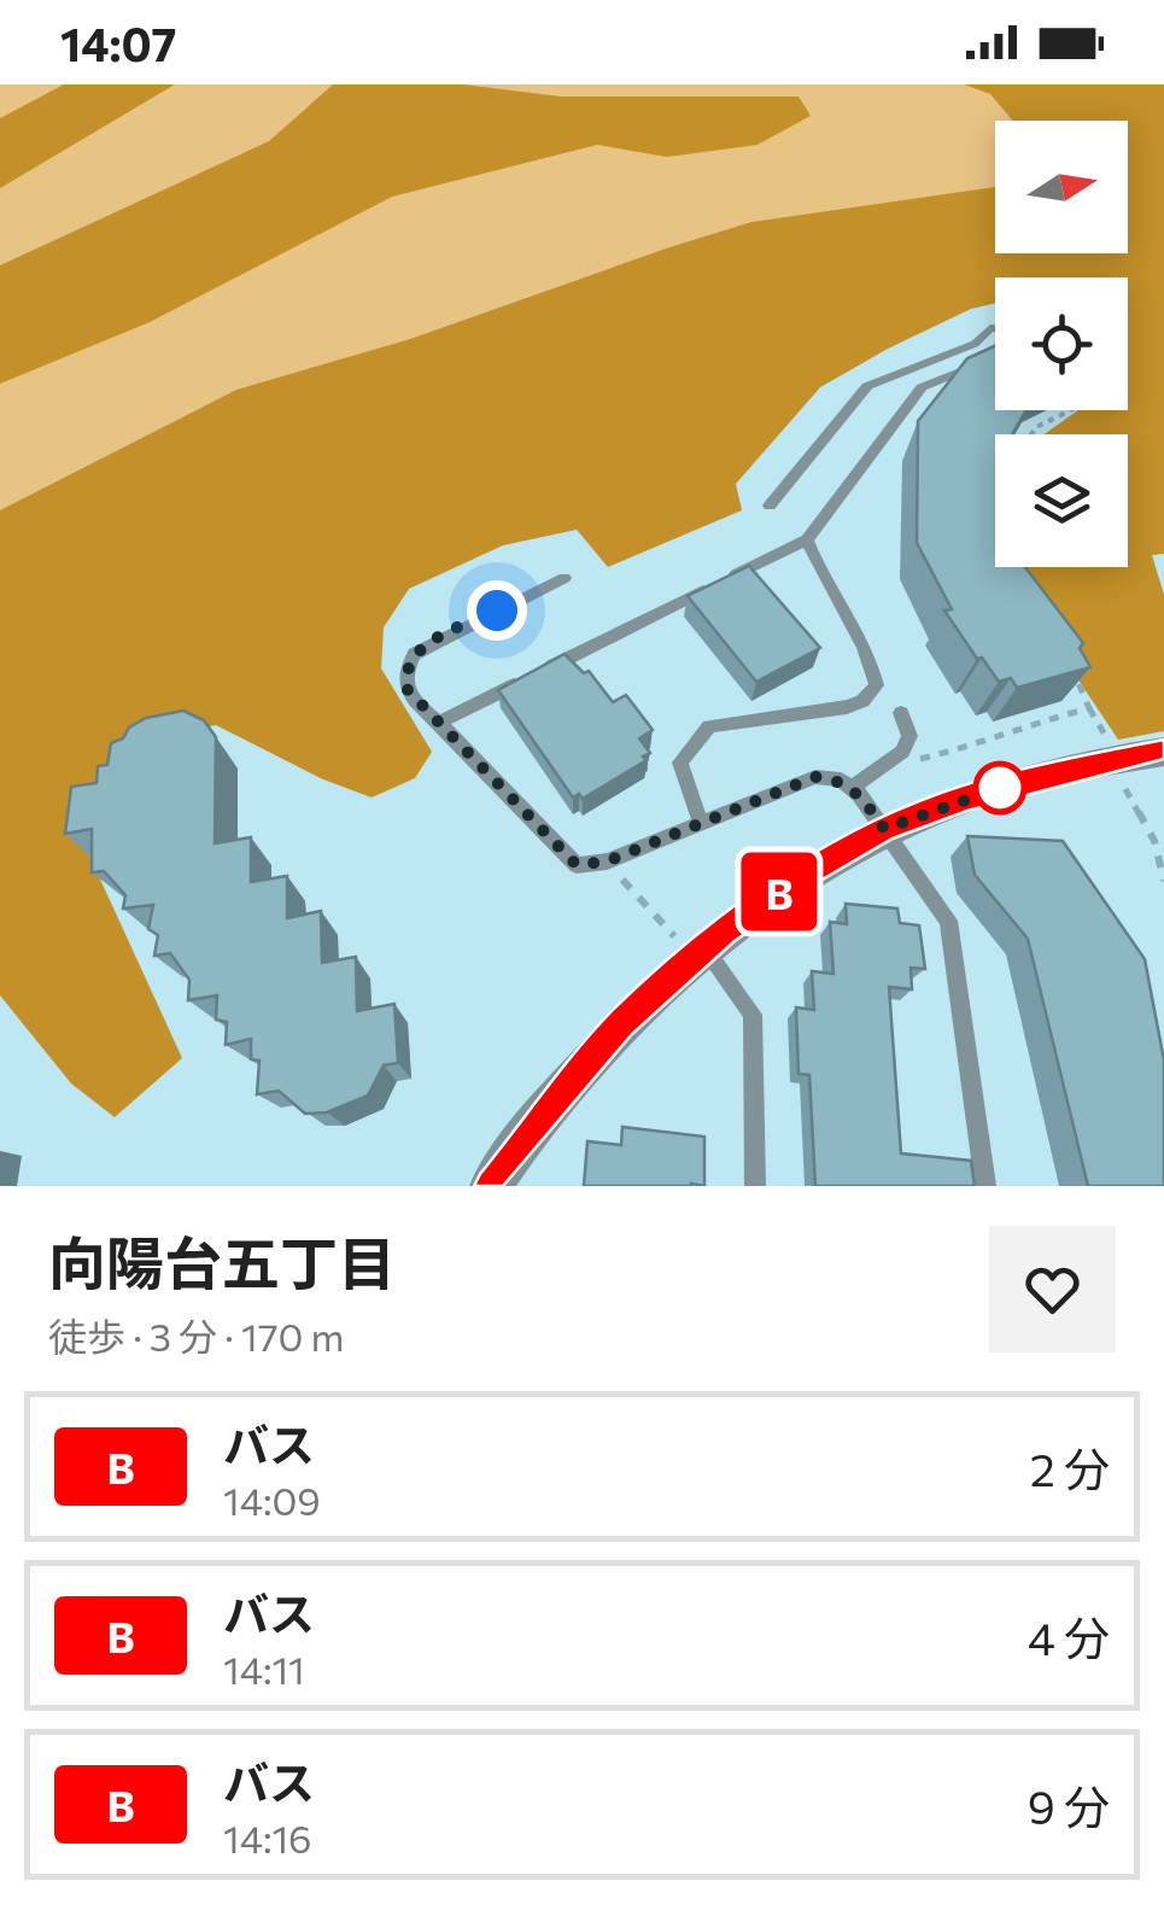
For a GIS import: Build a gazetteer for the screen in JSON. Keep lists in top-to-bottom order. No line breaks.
{"lines":["bus line B"],"north":"right","page":{"status":"14:07","on_map":"B","heading":["向陽台五丁目","徒歩 · 3 分 · 170 m"],"list":[{"mark":"B","name":"バス","note":"14:09","value":"2 分"},{"mark":"B","name":"バス","note":"14:11","value":"4 分"},{"mark":"B","name":"バス","note":"14:16","value":"9 分"}]}}
